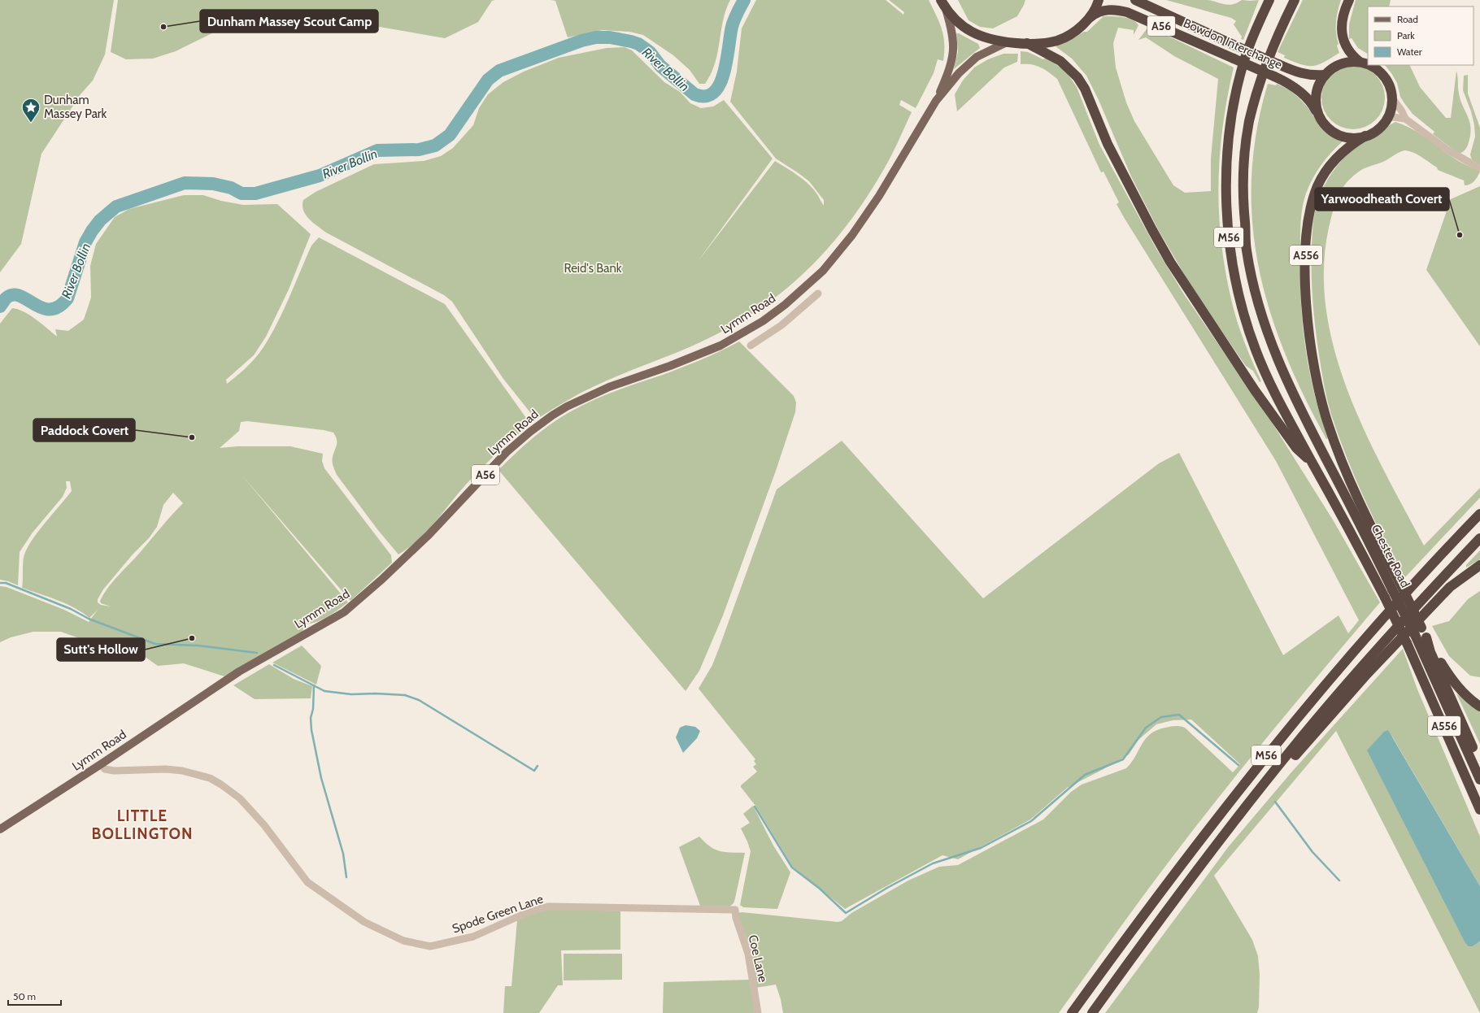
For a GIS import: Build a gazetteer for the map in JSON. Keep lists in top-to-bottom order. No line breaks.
{"streets":{"highway":["A56","Bowdon Interchange","M56","A556","Chester Road"],"main road":["Lymm Road"],"street":["Spode Green Lane","Coe Lane"]},"crossings":[["A56","Bowdon Interchange"],["A56","A556"],["A56","Lymm Road"],["M56","Chester Road"],["A556","Chester Road"],["Lymm Road","Spode Green Lane"],["Spode Green Lane","Coe Lane"]],"districts":["LITTLE BOLLINGTON"],"water":["River Bollin"],"parks":["Reid's Bank"],"places":{"other":["Dunham Massey Scout Camp","Yarwoodheath Covert","Paddock Covert","Sutt's Hollow"],"place":["Dunham Massey Park"]},"legend":["Road","Park","Water"],"scale_bar":"50 m"}
